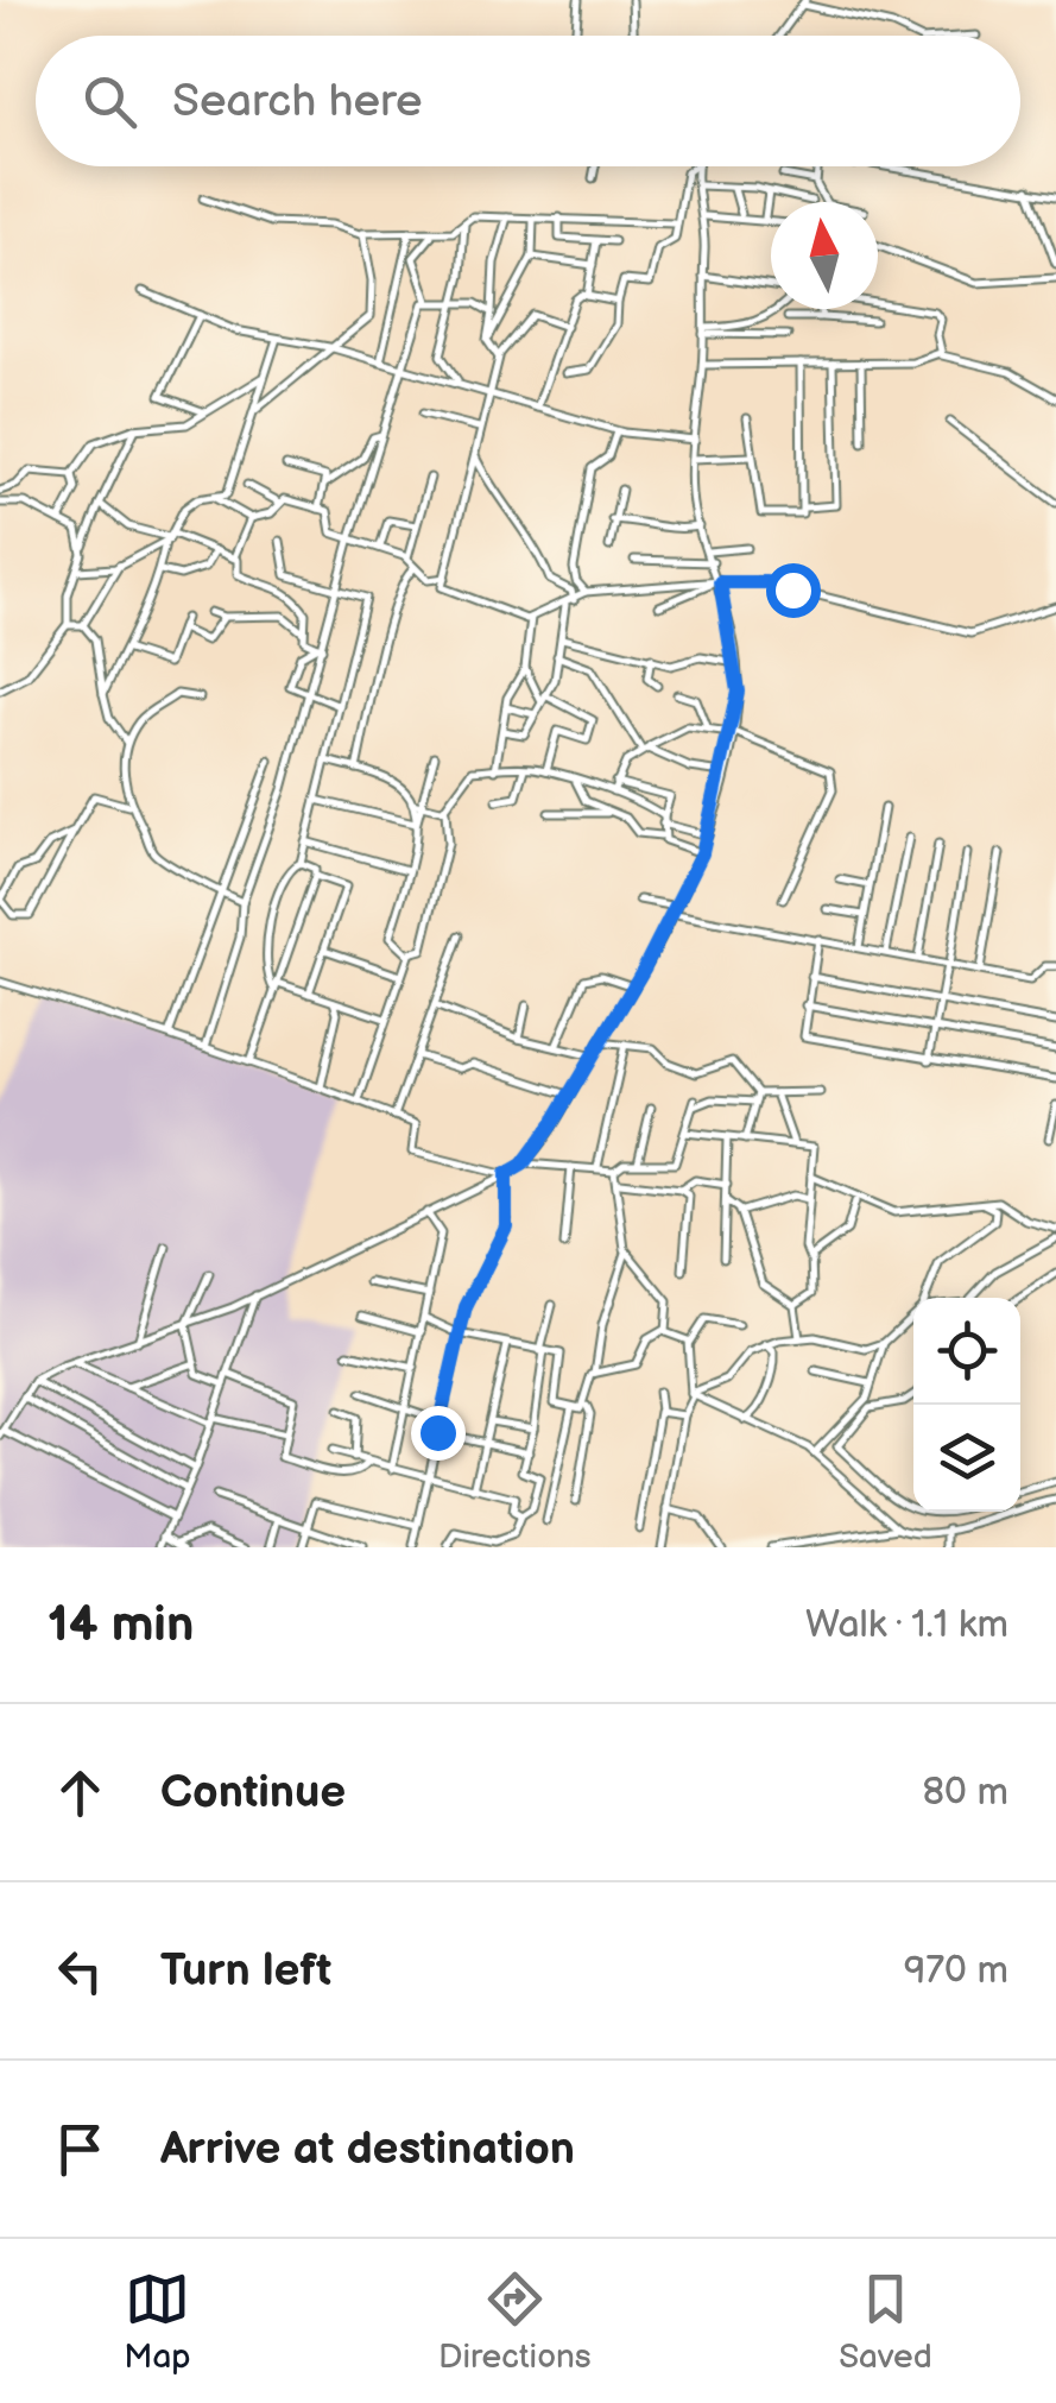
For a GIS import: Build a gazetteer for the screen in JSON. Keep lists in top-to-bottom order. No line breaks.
{"north":"top","page":{"search":"Search here","heading":["14 min","Walk · 1.1 km"],"list":[["Continue","80 m"],["Turn left","970 m"],"Arrive at destination"],"nav":["Map","Directions","Saved"]}}
